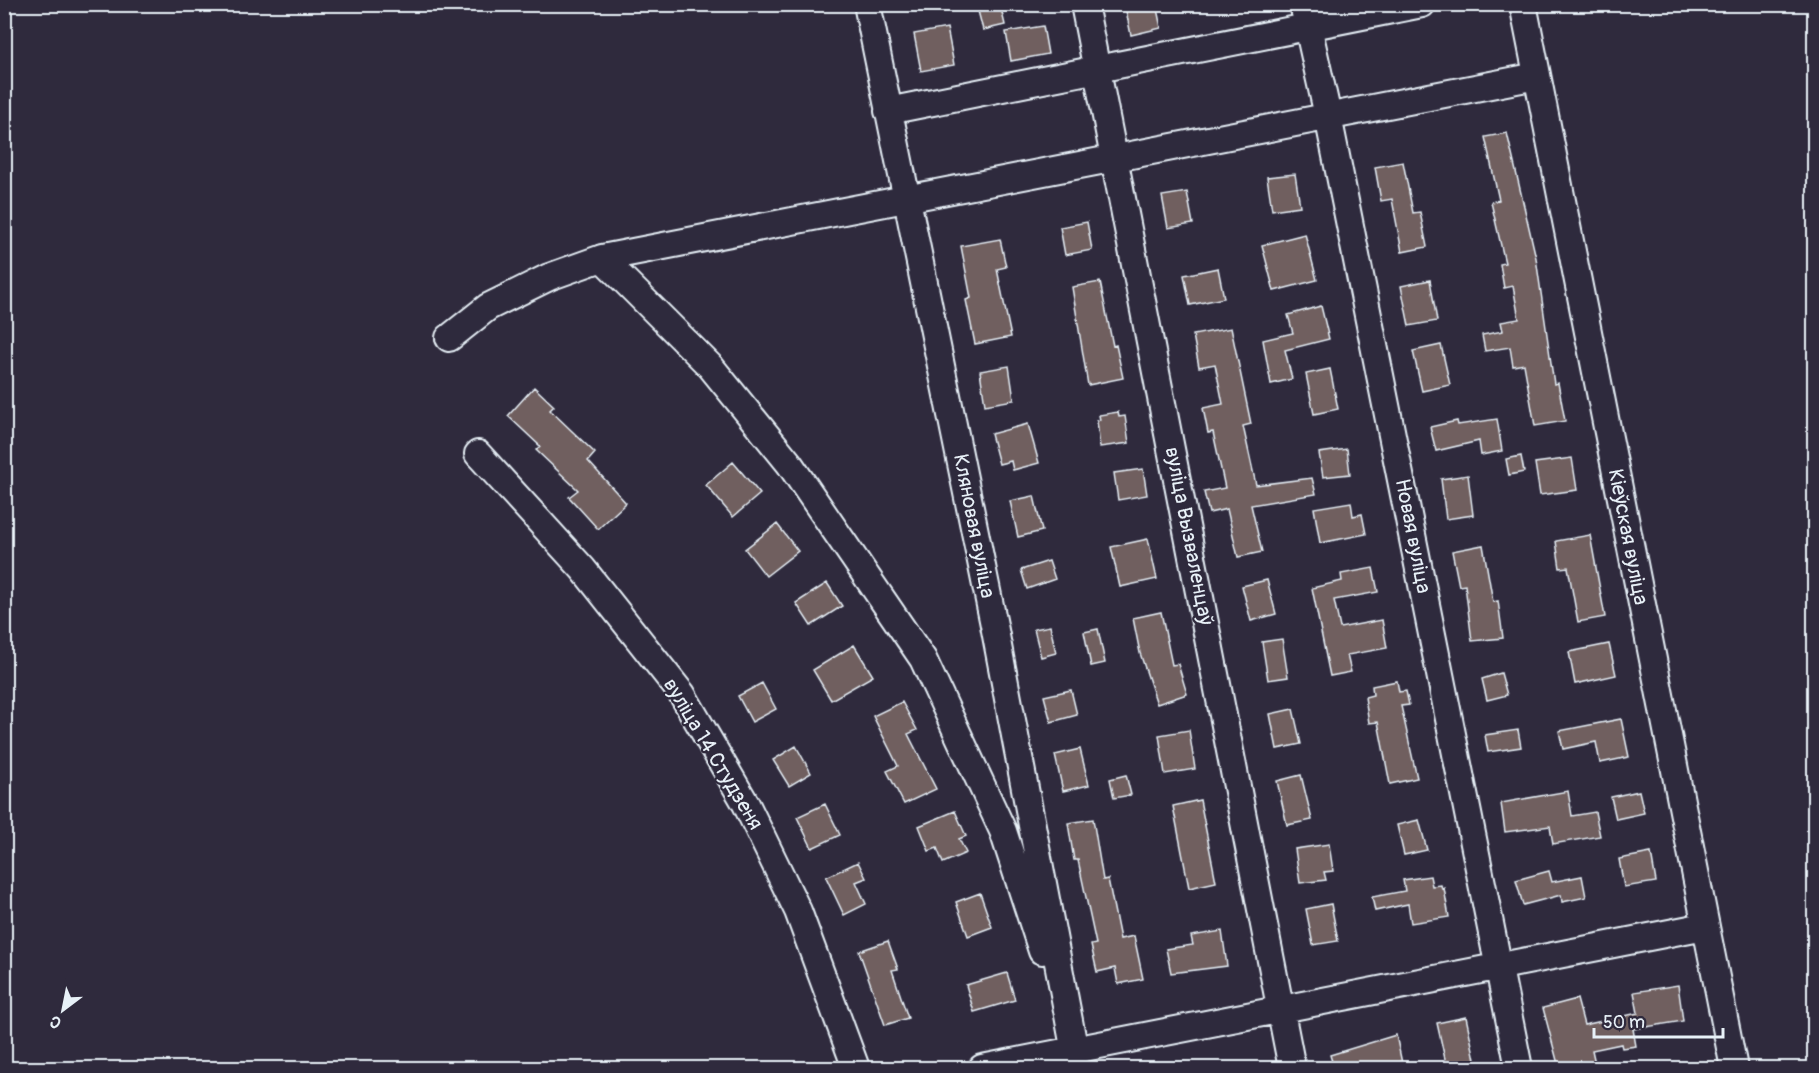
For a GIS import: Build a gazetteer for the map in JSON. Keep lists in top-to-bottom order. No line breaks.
{"streets":{"street":["Кляновая вуліца","вуліца Вызваленцаў","Новая вуліца","Кіеўская вуліца","вуліца 14 Студзеня"]},"scale_bar":"50 m","north":"bottom left"}
